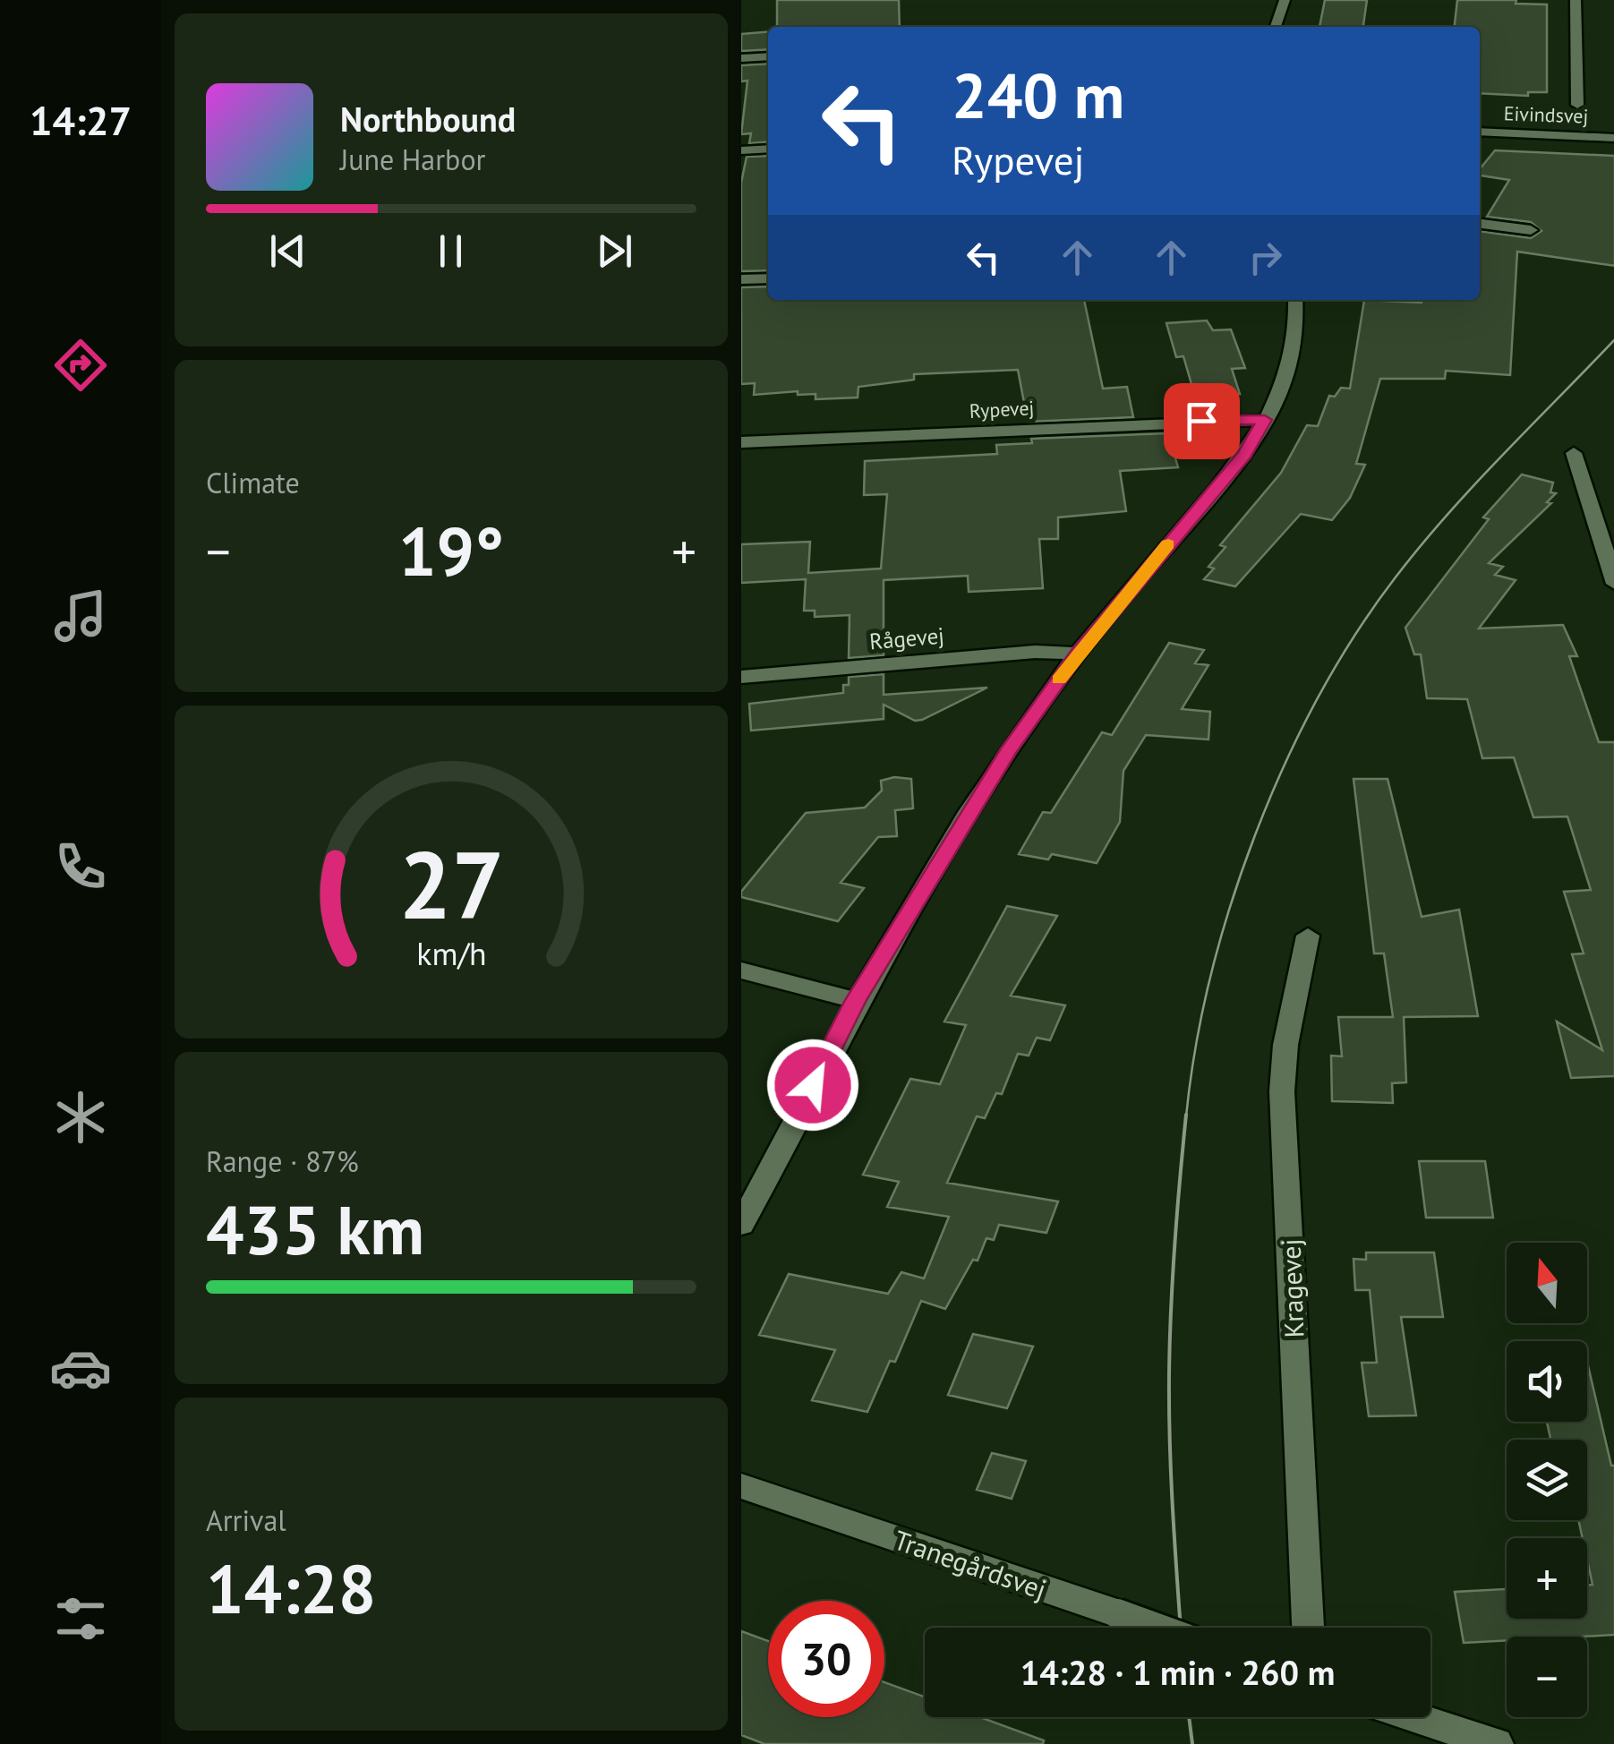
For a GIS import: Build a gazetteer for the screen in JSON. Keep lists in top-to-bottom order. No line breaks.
{"streets":{"street":["Eivindsvej","Rypevej","Rågevej","Kragevej","Tranegårdsvej"]},"north":"top","page":{"tabs":"14:27","turn":["240 m","Rypevej"],"song":["Northbound","June Harbor"],"tile":["Climate",["Range · 87%","435 km"],["Arrival","14:28"]],"heat":["−","19°","+"],"map_buttons":["+","−"],"limit":"30","trip":"14:28 · 1 min · 260 m","gauge":["27","km/h"]}}
